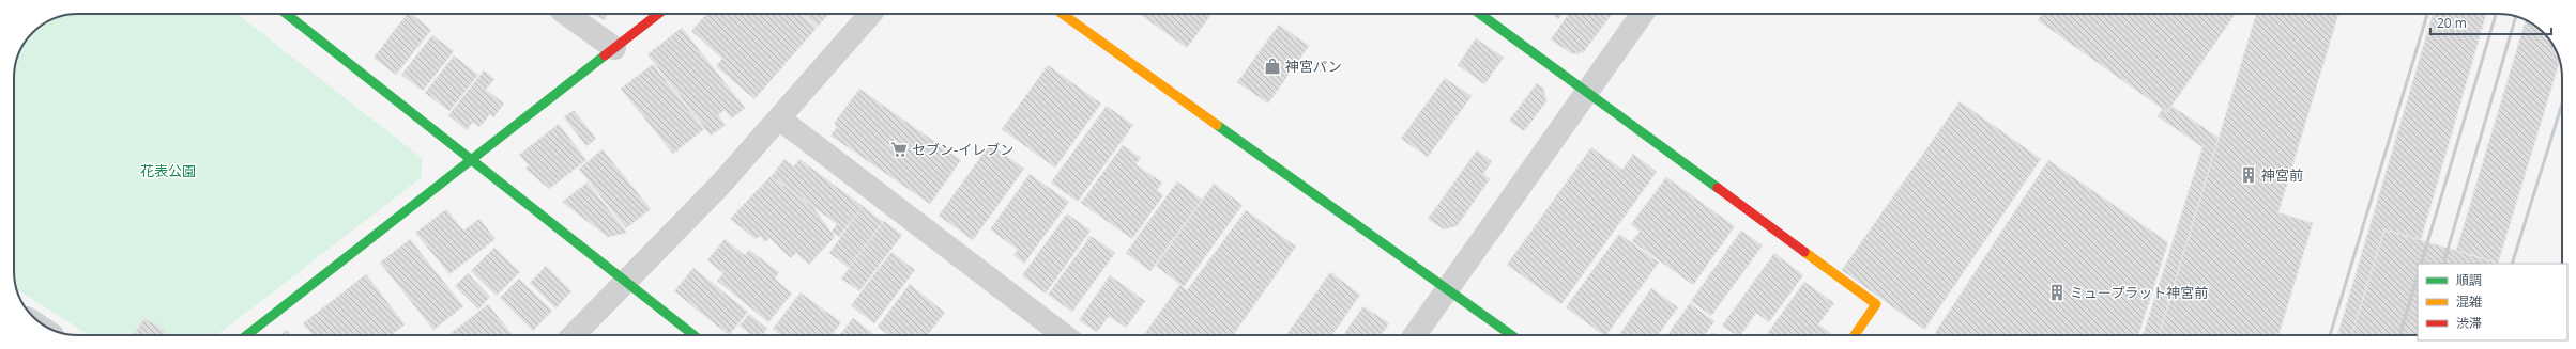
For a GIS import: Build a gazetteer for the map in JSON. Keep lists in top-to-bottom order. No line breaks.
{"parks":["花表公園"],"places":{"shop":["神宮パン"],"supermarket":["セブン-イレブン"],"building":["神宮前","ミュープラット神宮前"]},"legend":["順調","混雑","渋滞"],"scale_bar":"20 m"}
